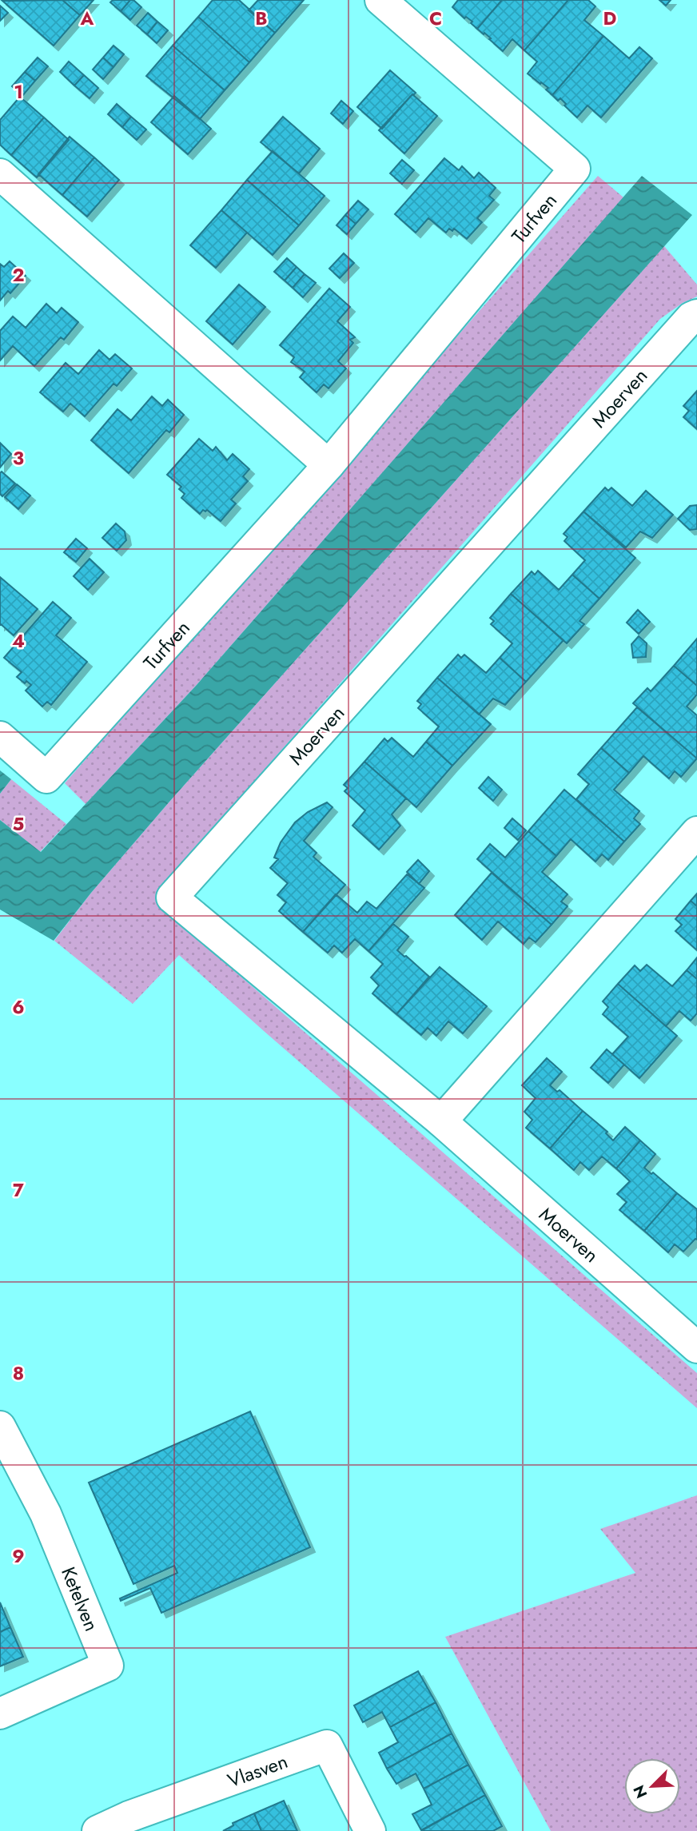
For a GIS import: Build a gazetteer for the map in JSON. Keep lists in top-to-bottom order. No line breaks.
{"streets":{"street":["Turfven","Moerven","Ketelven","Vlasven"]},"north":"bottom left","grid":{"columns":["A","B","C","D"],"rows":["1","2","3","4","5","6","7","8","9"]}}
